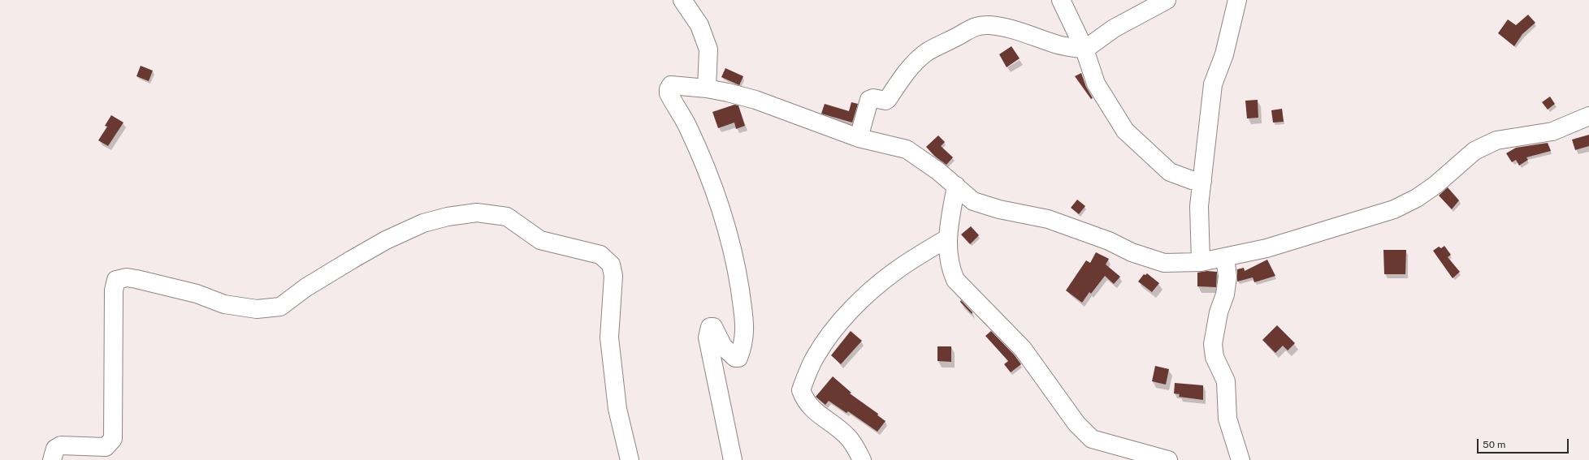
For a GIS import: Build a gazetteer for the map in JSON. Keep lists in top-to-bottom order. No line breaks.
{"scale_bar":"50 m"}
